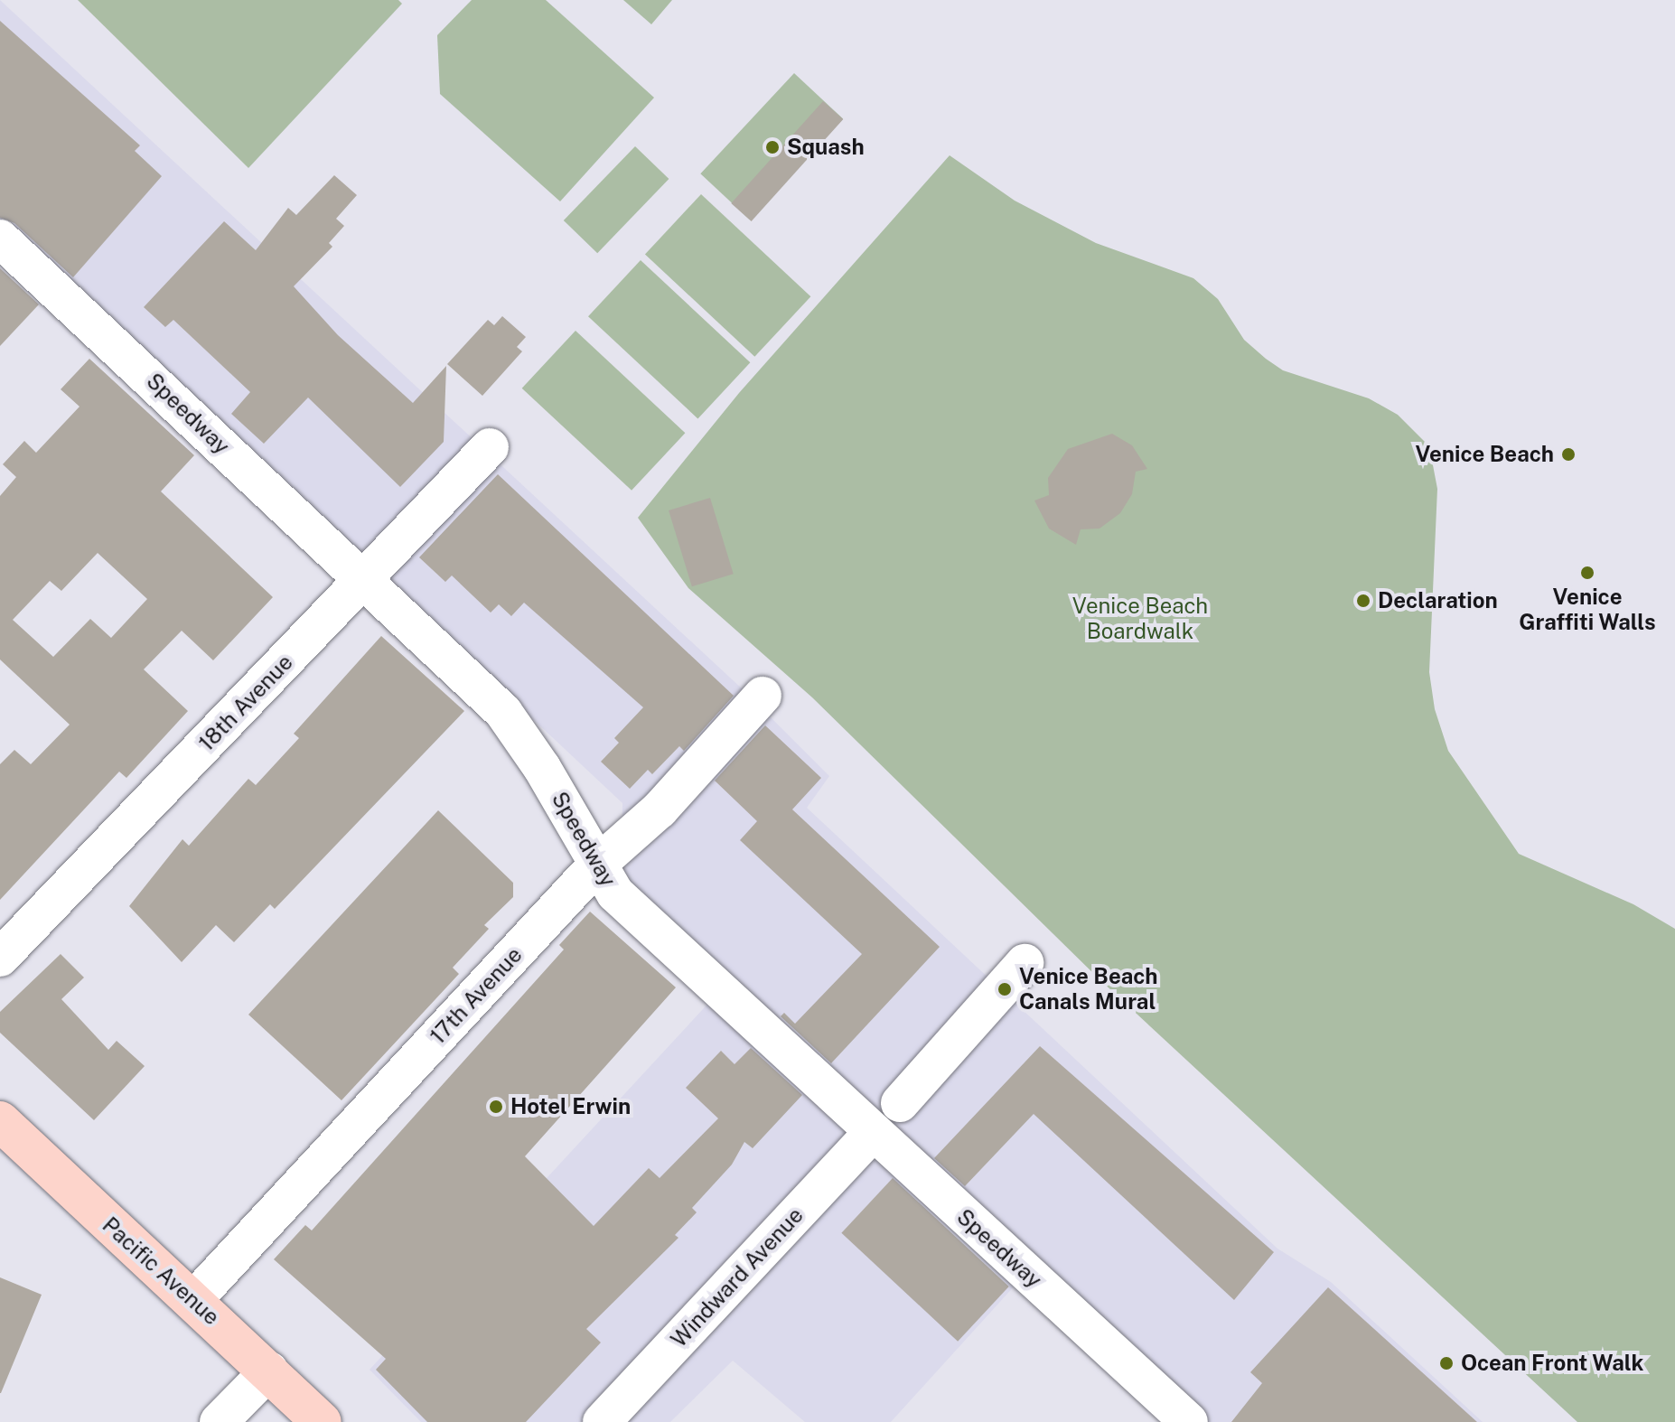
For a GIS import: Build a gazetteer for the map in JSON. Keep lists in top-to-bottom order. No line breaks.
{"streets":{"main road":["Pacific Avenue"],"street":["Speedway","18th Avenue","17th Avenue","Windward Avenue"]},"crossings":[["Speedway","18th Avenue"],["Speedway","17th Avenue"],["Speedway","Windward Avenue"],["17th Avenue","Pacific Avenue"]],"parks":["Venice Beach Boardwalk"],"places":["Squash","Venice Beach","Venice Graffiti Walls","Declaration","Venice Beach Canals Mural","Hotel Erwin","Ocean Front Walk"]}
